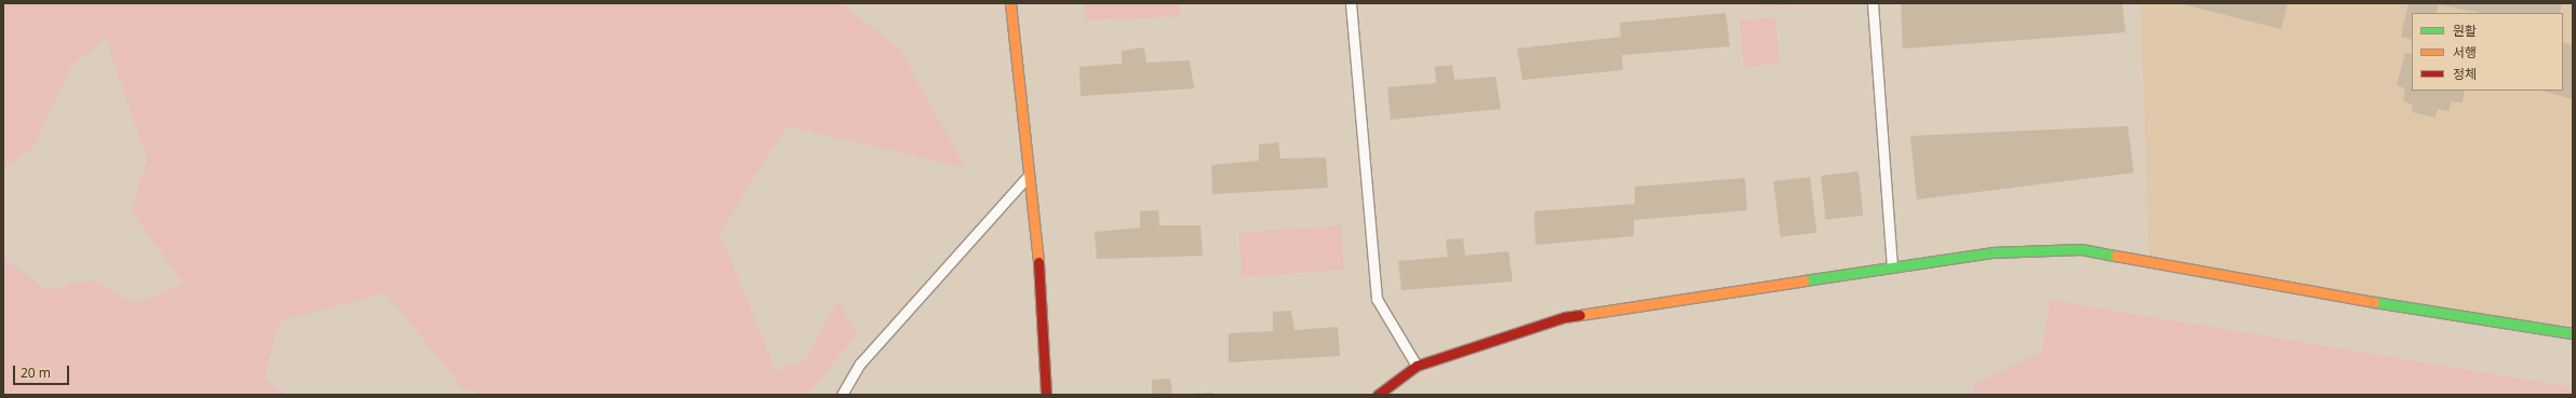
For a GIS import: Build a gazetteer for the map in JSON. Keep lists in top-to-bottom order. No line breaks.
{"legend":["원활","서행","정체"],"scale_bar":"20 m"}
